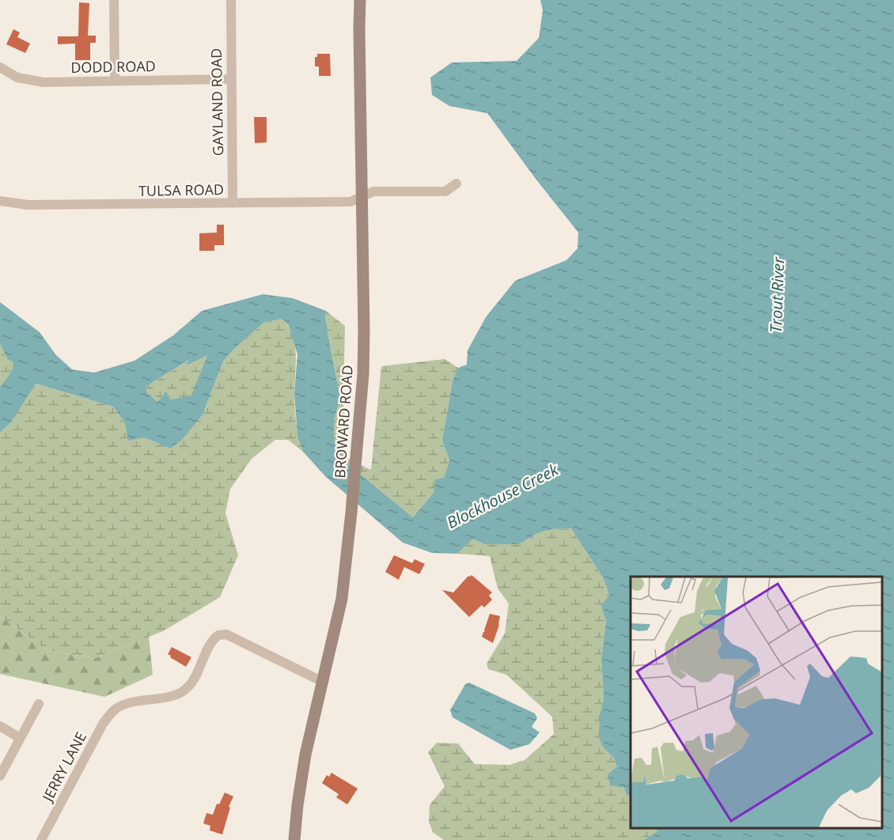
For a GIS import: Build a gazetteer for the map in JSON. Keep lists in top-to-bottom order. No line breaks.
{"streets":{"main road":["BROWARD ROAD"],"street":["DODD ROAD","GAYLAND ROAD","TULSA ROAD","JERRY LANE"]},"crossings":[["DODD ROAD","GAYLAND ROAD"],["GAYLAND ROAD","TULSA ROAD"],["TULSA ROAD","BROWARD ROAD"],["BROWARD ROAD","JERRY LANE"]],"water":["Trout River","Blockhouse Creek"]}
